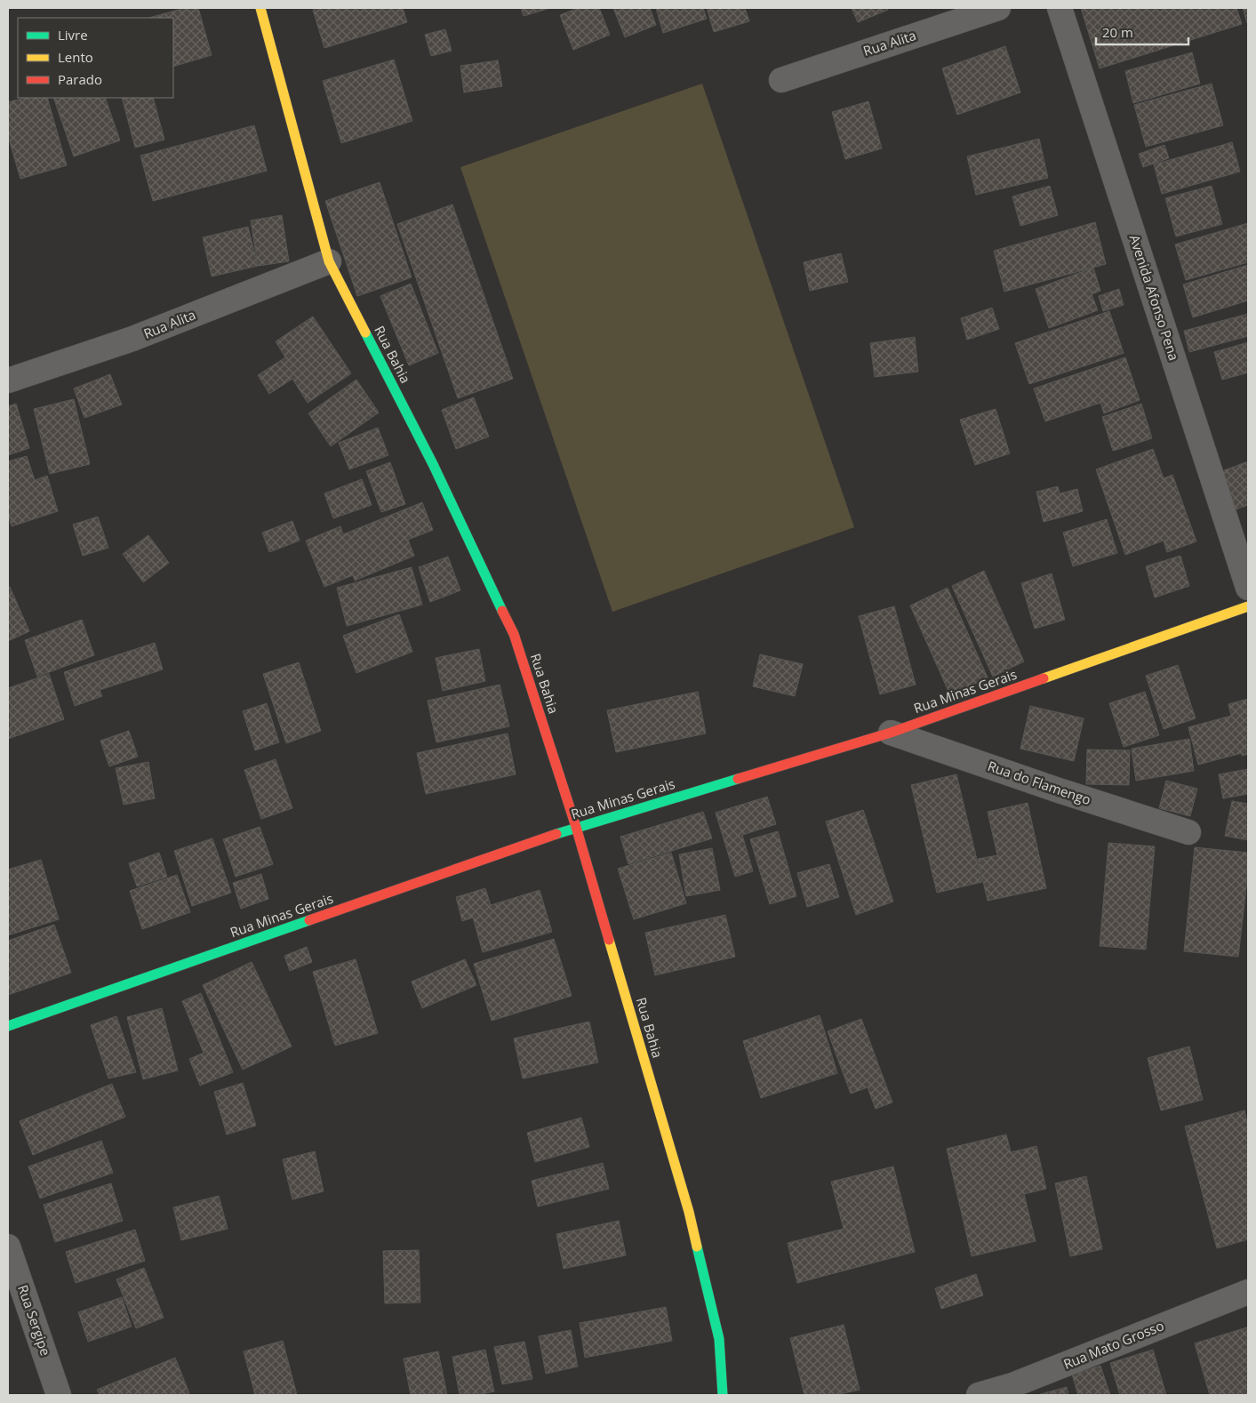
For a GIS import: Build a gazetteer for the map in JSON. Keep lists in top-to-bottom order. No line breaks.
{"streets":{"street":["Rua Alita","Avenida Afonso Pena","Rua Bahia","Rua Minas Gerais","Rua do Flamengo","Rua Sergipe","Rua Mato Grosso"]},"crossings":[["Rua Alita","Rua Bahia"],["Rua Bahia","Rua Minas Gerais"],["Rua Minas Gerais","Rua do Flamengo"]],"legend":["Livre","Lento","Parado"],"scale_bar":"20 m"}
